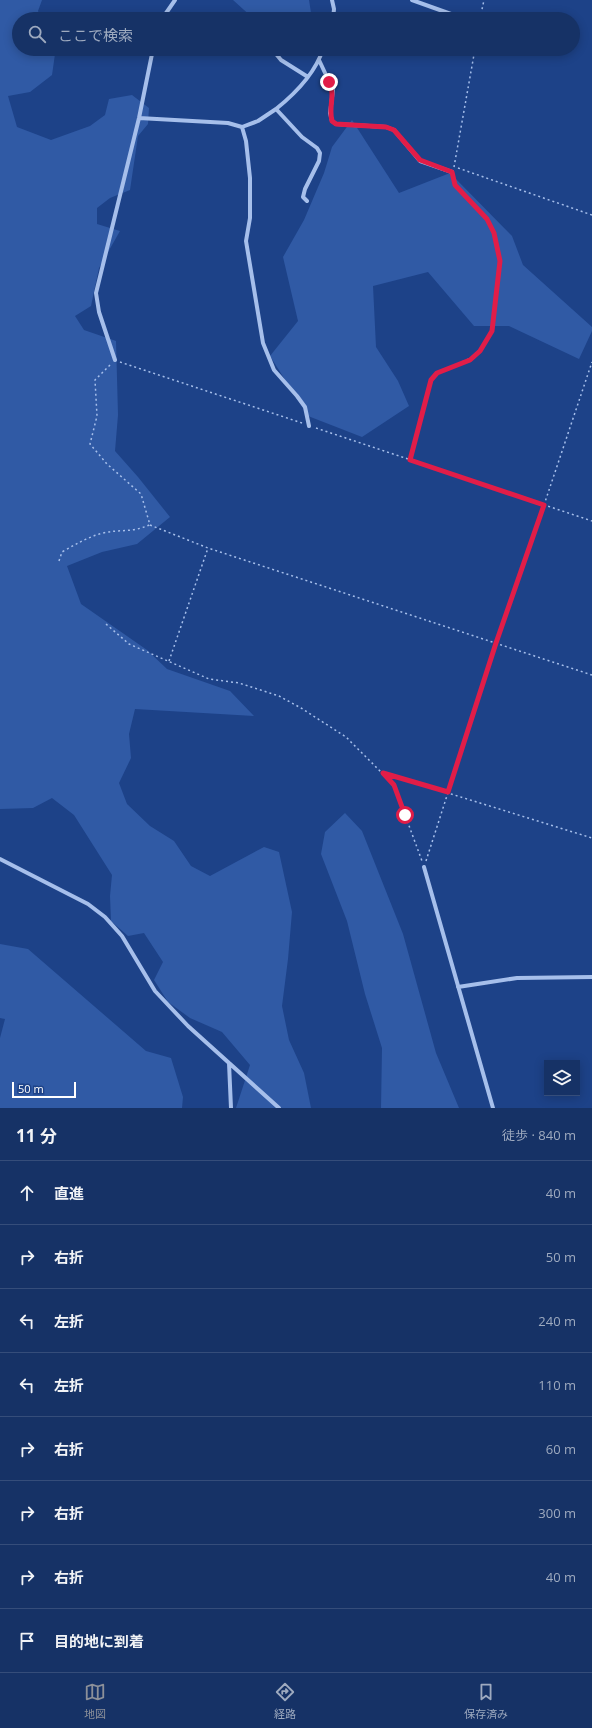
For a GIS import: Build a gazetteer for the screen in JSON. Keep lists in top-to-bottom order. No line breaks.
{"scale_bar":"50 m","page":{"search":"ここで検索","scale":"50 m","heading":["11 分","徒歩 · 840 m"],"list":[["直進","40 m"],["右折","50 m"],["左折","240 m"],["左折","110 m"],["右折","60 m"],["右折","300 m"],["右折","40 m"],"目的地に到着"],"nav":["地図","経路","保存済み"]}}
